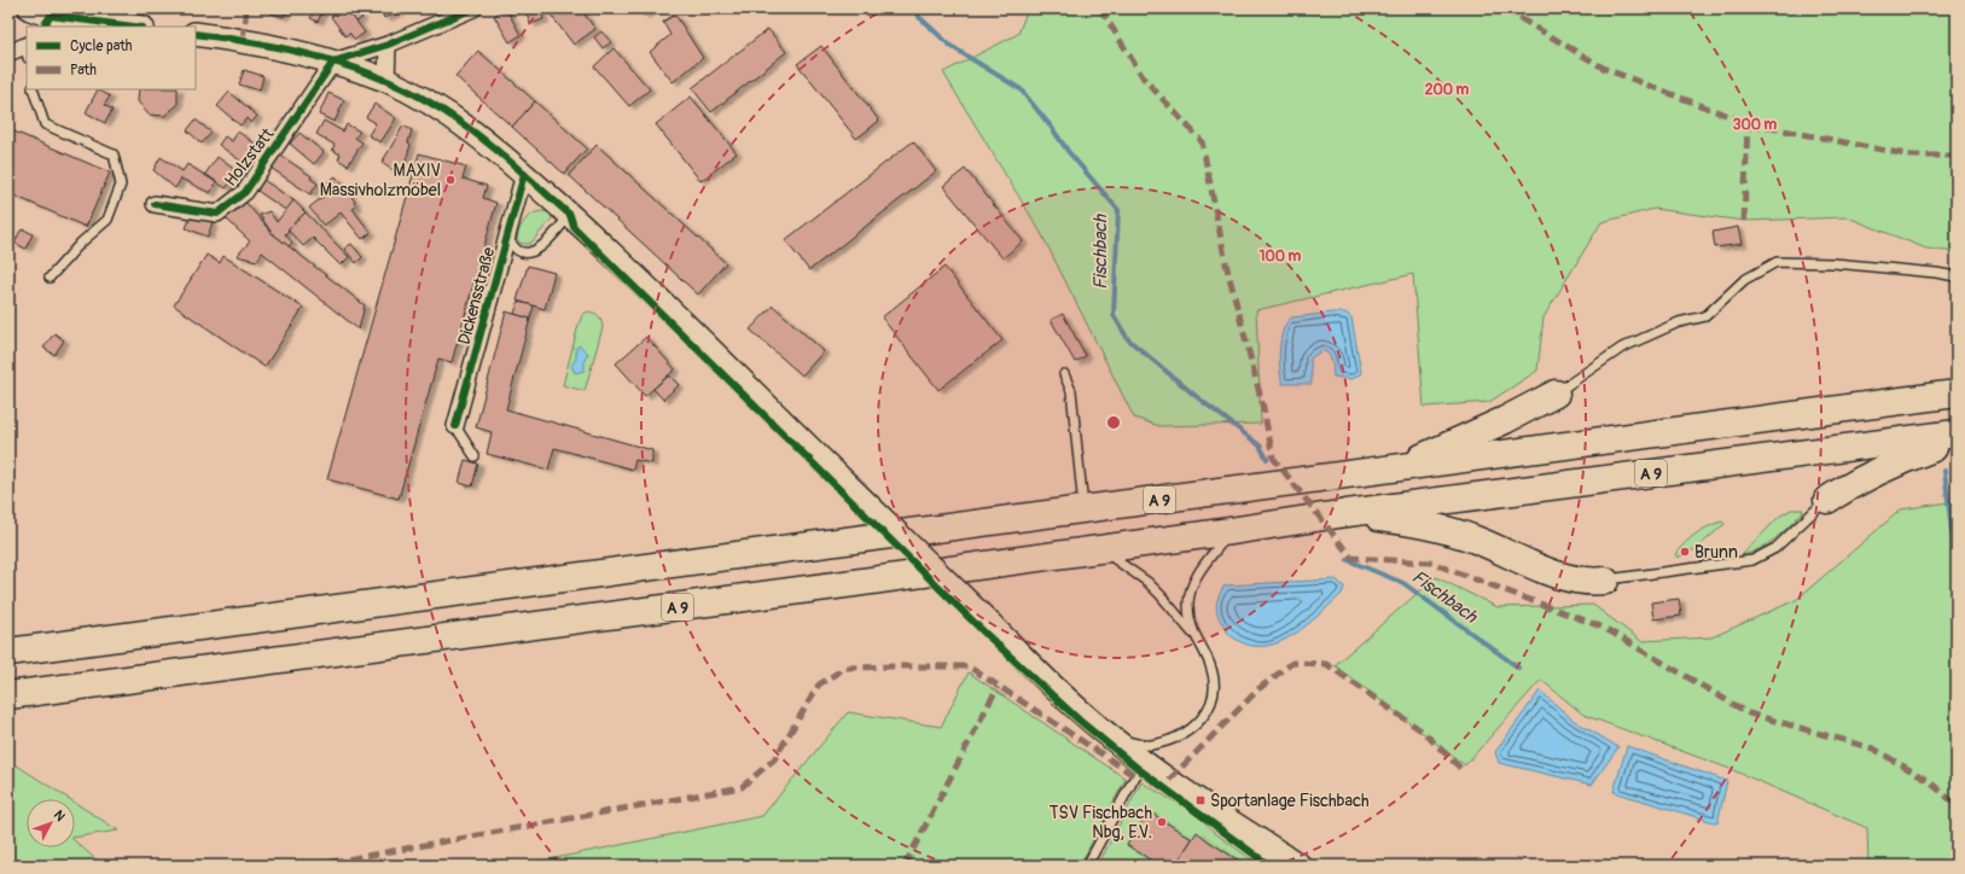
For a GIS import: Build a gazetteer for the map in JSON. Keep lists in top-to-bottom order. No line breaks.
{"streets":{"highway":["A 9"],"street":["Holzstatt","Dickensstraße"]},"water":["Fischbach"],"places":{"other":["MAXIV Massivholzmöbel","Brunn","TSV Fischbach Nbg, E.V."],"transit":["Sportanlage Fischbach"]},"legend":["Cycle path","Path"],"north":"top right","rings":["200 m","300 m","100 m"]}
